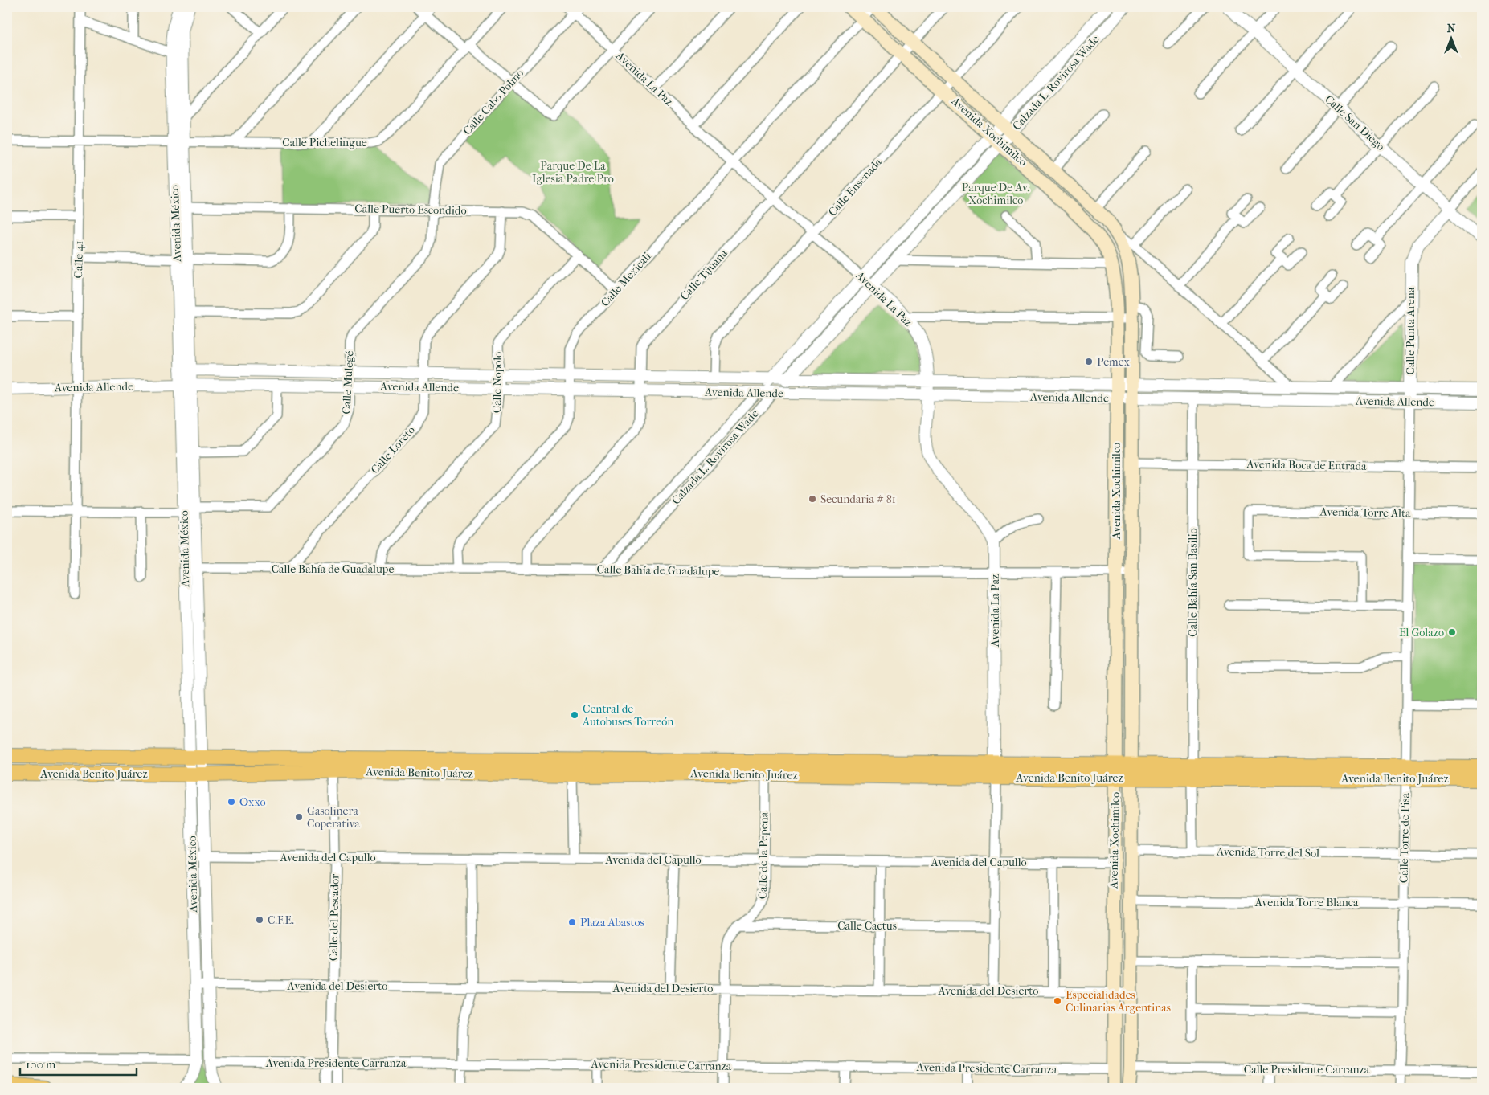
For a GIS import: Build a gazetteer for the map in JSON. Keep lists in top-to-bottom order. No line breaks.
{"streets":{"main road":["Avenida Xochimilco","Avenida Benito Juárez"],"street":["Avenida La Paz","Calzada L. Rovirosa Wade","Calle Cabo Polmo","Calle San Diego","Calle Pichelingue","Calle Ensenada","Calle Puerto Escondido","Avenida México","Calle 41","Calle Tijuana","Calle Mexicali","Calle Punta Arena","Calle Mulegé","Calle Nopolo","Avenida Allende","Calle Loreto","Avenida Boca de Entrada","Avenida Torre Alta","Calle Bahía de Guadalupe","Calle Bahía San Basilio","Calle Torre de Pisa","Avenida Torre del Sol","Calle de la Pepena","Avenida del Capullo","Avenida Torre Blanca","Calle del Pescador","Calle Cactus","Avenida del Desierto","Avenida Presidente Carranza","Calle Presidente Carranza"]},"crossings":[["Avenida La Paz","Calzada L. Rovirosa Wade"],["Avenida La Paz","Calle Cabo Polmo"],["Avenida La Paz","Calle Ensenada"],["Avenida La Paz","Calle Tijuana"],["Avenida La Paz","Calle Mexicali"],["Avenida La Paz","Avenida Allende"],["Avenida La Paz","Calle Bahía de Guadalupe"],["Avenida La Paz","Avenida Benito Juárez"],["Calzada L. Rovirosa Wade","Avenida Xochimilco"],["Calzada L. Rovirosa Wade","Avenida Allende"],["Calzada L. Rovirosa Wade","Calle Bahía de Guadalupe"],["Calle Cabo Polmo","Calle Puerto Escondido"],["Calle Cabo Polmo","Calle Mulegé"],["Calle San Diego","Calle Punta Arena"],["Avenida Xochimilco","Calle Ensenada"],["Avenida Xochimilco","Calle Tijuana"],["Avenida Xochimilco","Calle Mexicali"],["Avenida Xochimilco","Avenida Allende"],["Avenida Xochimilco","Avenida Boca de Entrada"],["Avenida Xochimilco","Calle Bahía de Guadalupe"],["Avenida Xochimilco","Avenida Benito Juárez"],["Avenida Xochimilco","Avenida Torre del Sol"],["Avenida Xochimilco","Avenida del Capullo"],["Avenida Xochimilco","Avenida Torre Blanca"],["Avenida Xochimilco","Avenida del Desierto"],["Avenida Xochimilco","Avenida Presidente Carranza"],["Avenida Xochimilco","Calle Presidente Carranza"],["Calle Pichelingue","Avenida México"],["Calle Pichelingue","Calle 41"],["Calle Ensenada","Avenida Allende"],["Calle Puerto Escondido","Avenida México"],["Calle Puerto Escondido","Calle Mexicali"],["Calle Puerto Escondido","Calle Mulegé"],["Calle Puerto Escondido","Calle Nopolo"],["Calle Puerto Escondido","Calle Loreto"],["Avenida México","Calle Mulegé"],["Avenida México","Avenida Allende"],["Avenida México","Calle Bahía de Guadalupe"],["Avenida México","Avenida Benito Juárez"],["Avenida México","Avenida del Capullo"],["Avenida México","Avenida del Desierto"],["Avenida México","Avenida Presidente Carranza"],["Calle 41","Avenida Allende"],["Calle Tijuana","Avenida Allende"],["Calle Tijuana","Calle Bahía de Guadalupe"],["Calle Mexicali","Avenida Allende"],["Calle Mexicali","Calle Bahía de Guadalupe"],["Calle Punta Arena","Avenida Allende"],["Calle Punta Arena","Avenida Boca de Entrada"],["Calle Punta Arena","Calle Torre de Pisa"],["Calle Mulegé","Avenida Allende"],["Calle Nopolo","Avenida Allende"],["Calle Nopolo","Calle Bahía de Guadalupe"],["Avenida Allende","Calle Loreto"],["Avenida Allende","Calle Bahía San Basilio"],["Calle Loreto","Calle Bahía de Guadalupe"],["Avenida Boca de Entrada","Calle Bahía San Basilio"],["Avenida Boca de Entrada","Calle Torre de Pisa"],["Avenida Torre Alta","Calle Torre de Pisa"],["Calle Bahía San Basilio","Avenida Benito Juárez"],["Calle Bahía San Basilio","Avenida Torre del Sol"],["Avenida Benito Juárez","Calle Torre de Pisa"],["Avenida Benito Juárez","Calle de la Pepena"],["Avenida Benito Juárez","Calle del Pescador"],["Calle Torre de Pisa","Avenida Torre del Sol"],["Calle Torre de Pisa","Avenida Torre Blanca"],["Calle Torre de Pisa","Calle Presidente Carranza"],["Calle de la Pepena","Avenida del Capullo"],["Calle de la Pepena","Calle Cactus"],["Calle de la Pepena","Avenida del Desierto"],["Calle de la Pepena","Avenida Presidente Carranza"],["Avenida del Capullo","Calle del Pescador"],["Calle del Pescador","Avenida del Desierto"],["Calle del Pescador","Avenida Presidente Carranza"]],"parks":["Parque De La Iglesia Padre Pro","Parque De Av. Xochimilco"],"places":["Pemex","Secundaria # 81","El Golazo","Central de Autobuses Torreón","Oxxo","Gasolinera Coperativa","C.F.E.","Plaza Abastos","Especialidades Culinarias Argentinas"],"scale_bar":"100 m","north":"top"}
